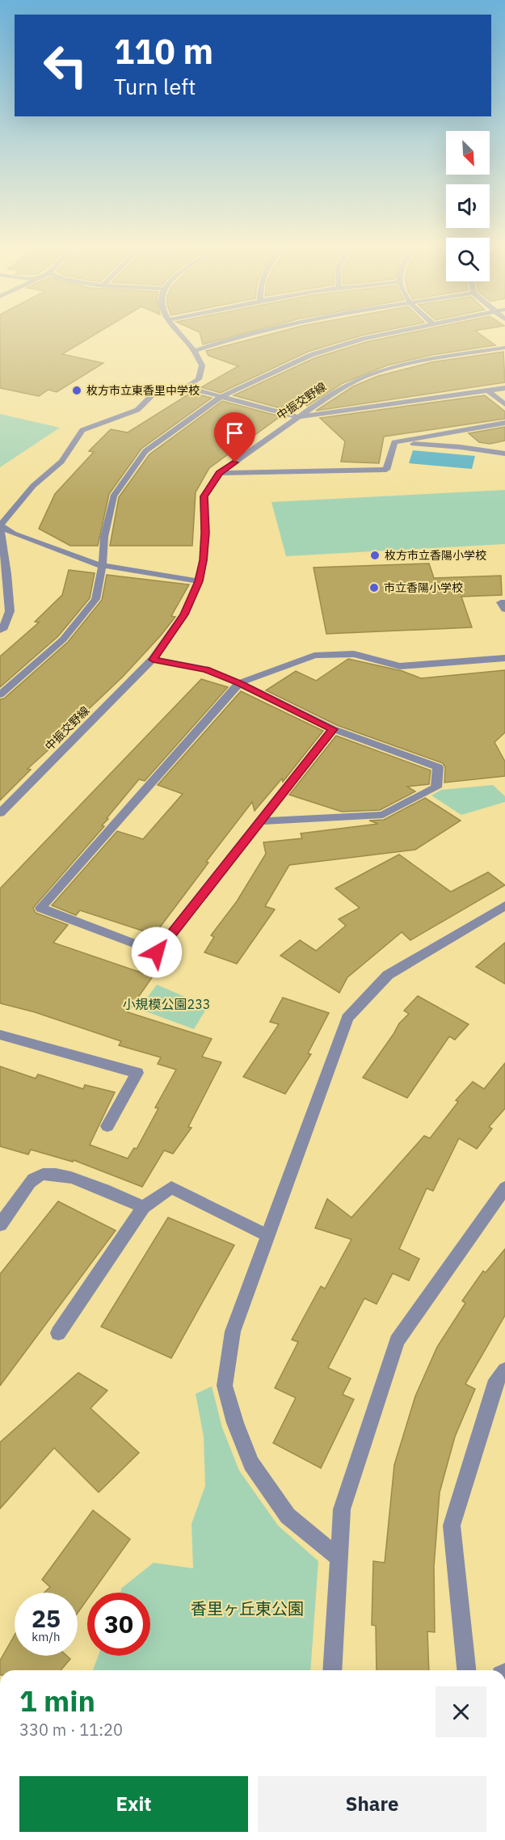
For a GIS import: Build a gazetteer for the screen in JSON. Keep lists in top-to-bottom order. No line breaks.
{"streets":{"street":["中振交野線"]},"parks":["小規模公園233","香里ヶ丘東公園"],"places":["枚方市立東香里中学校","枚方市立香陽小学校","市立香陽小学校"],"north":"bottom right","page":{"turn":["110 m","Turn left"],"speed":"25 km/h","limit":"30","heading":["1 min","330 m · 11:20"],"buttons":["Exit","Share"]}}
